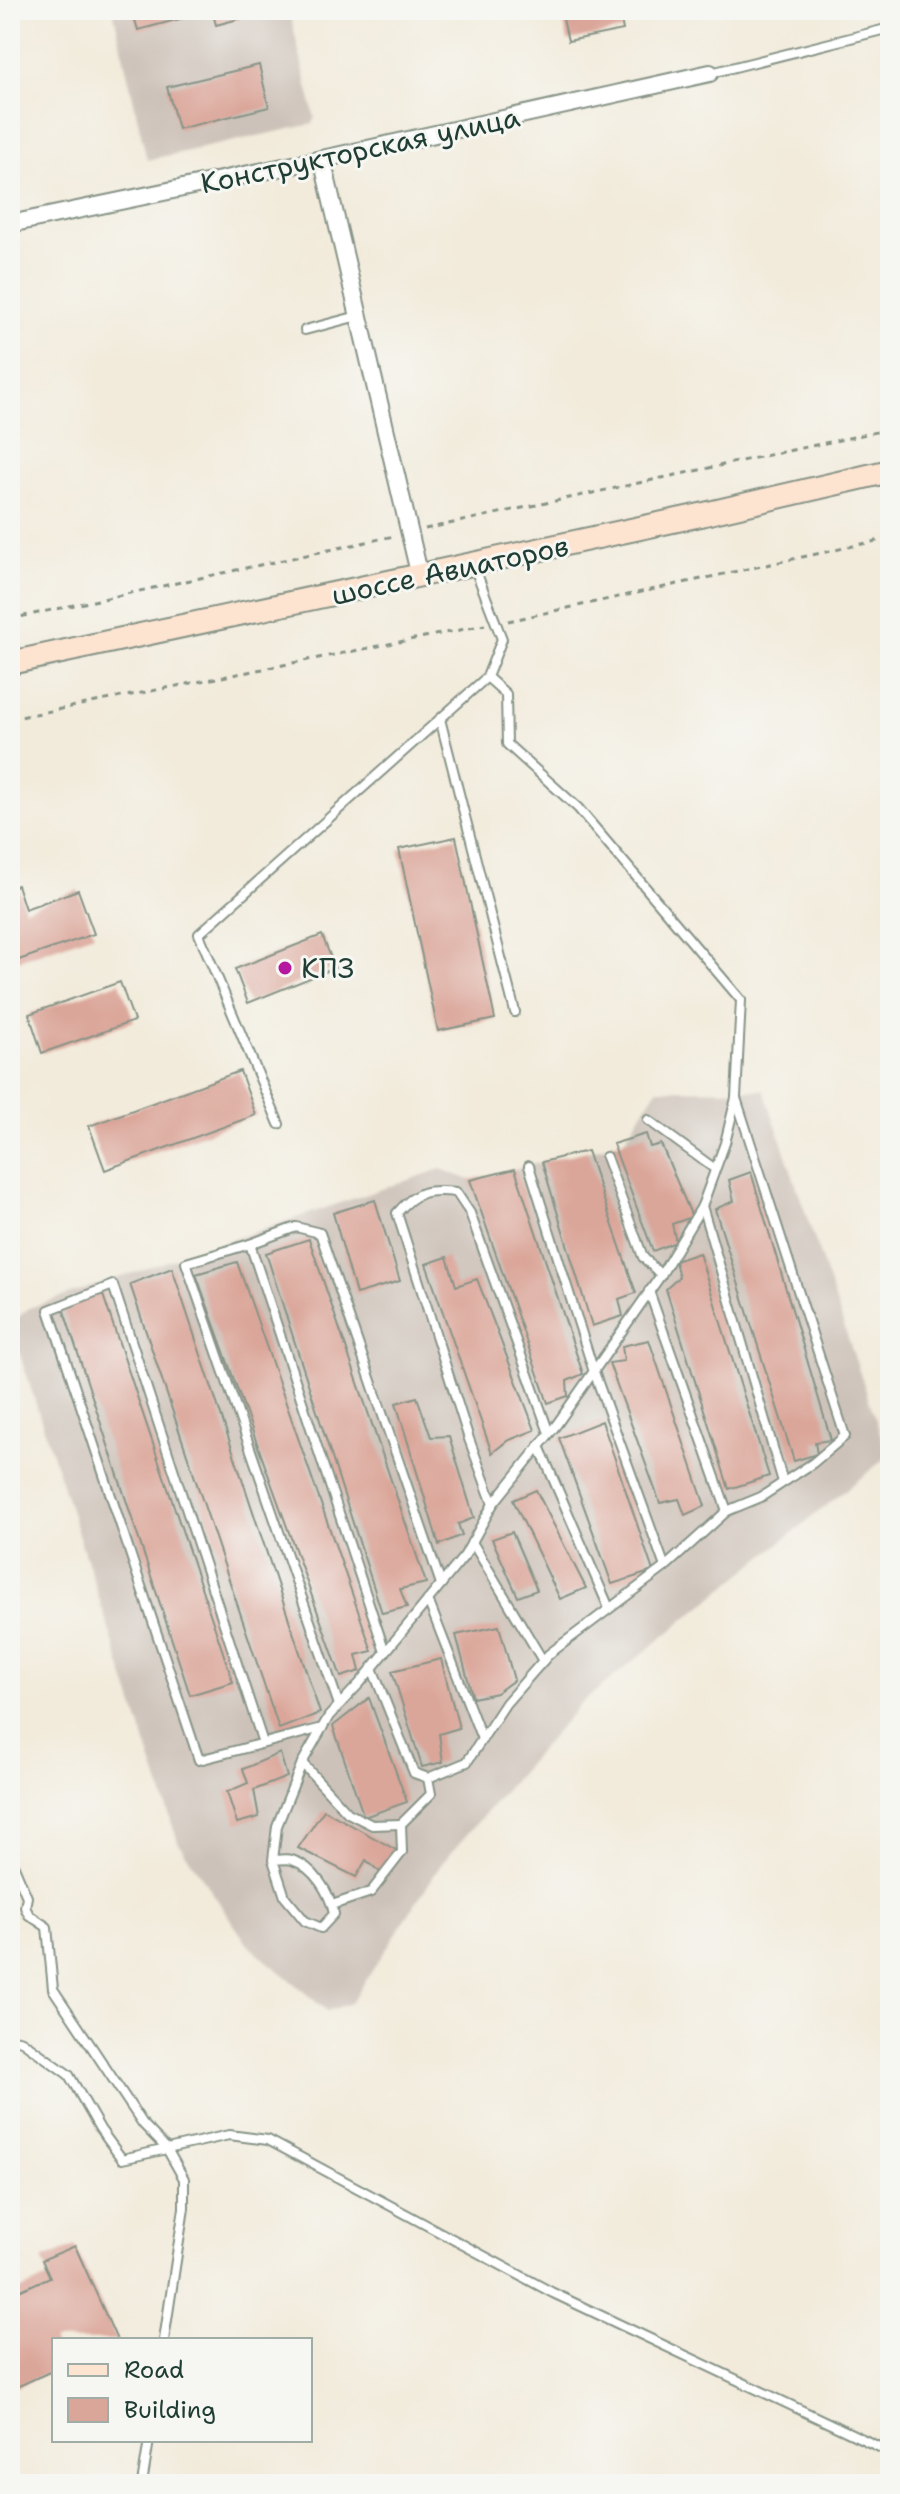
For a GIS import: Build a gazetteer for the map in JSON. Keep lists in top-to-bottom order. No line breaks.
{"streets":{"street":["Конструкторская улица","шоссе Авиаторов"]},"places":["КПЗ"],"legend":["Road","Building"]}
